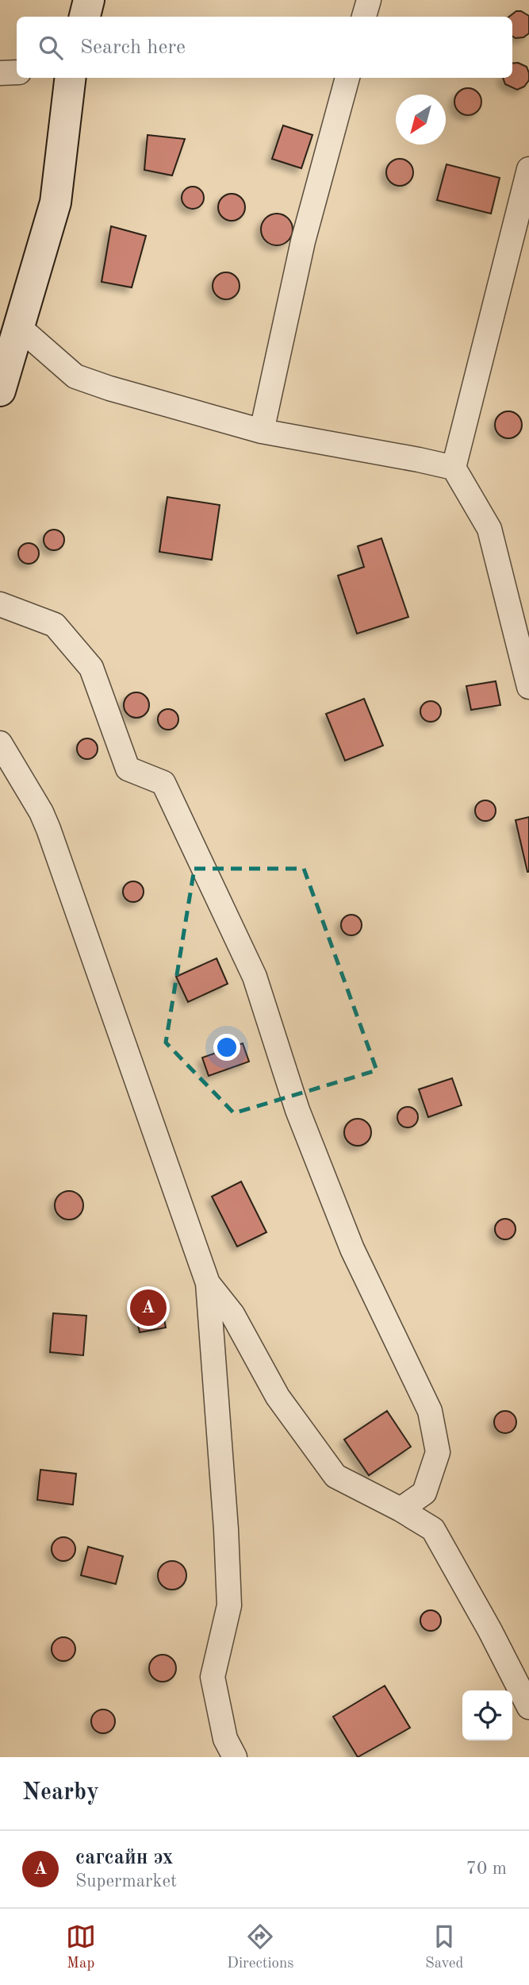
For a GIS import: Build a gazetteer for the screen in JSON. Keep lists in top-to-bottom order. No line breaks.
{"north":"bottom left","page":{"search":"Search here","pins":"A","heading":"Nearby","list":[{"mark":"A","name":"сагсайн эх","note":"Supermarket","value":"70 m"}],"nav":["Map","Directions","Saved"]}}
